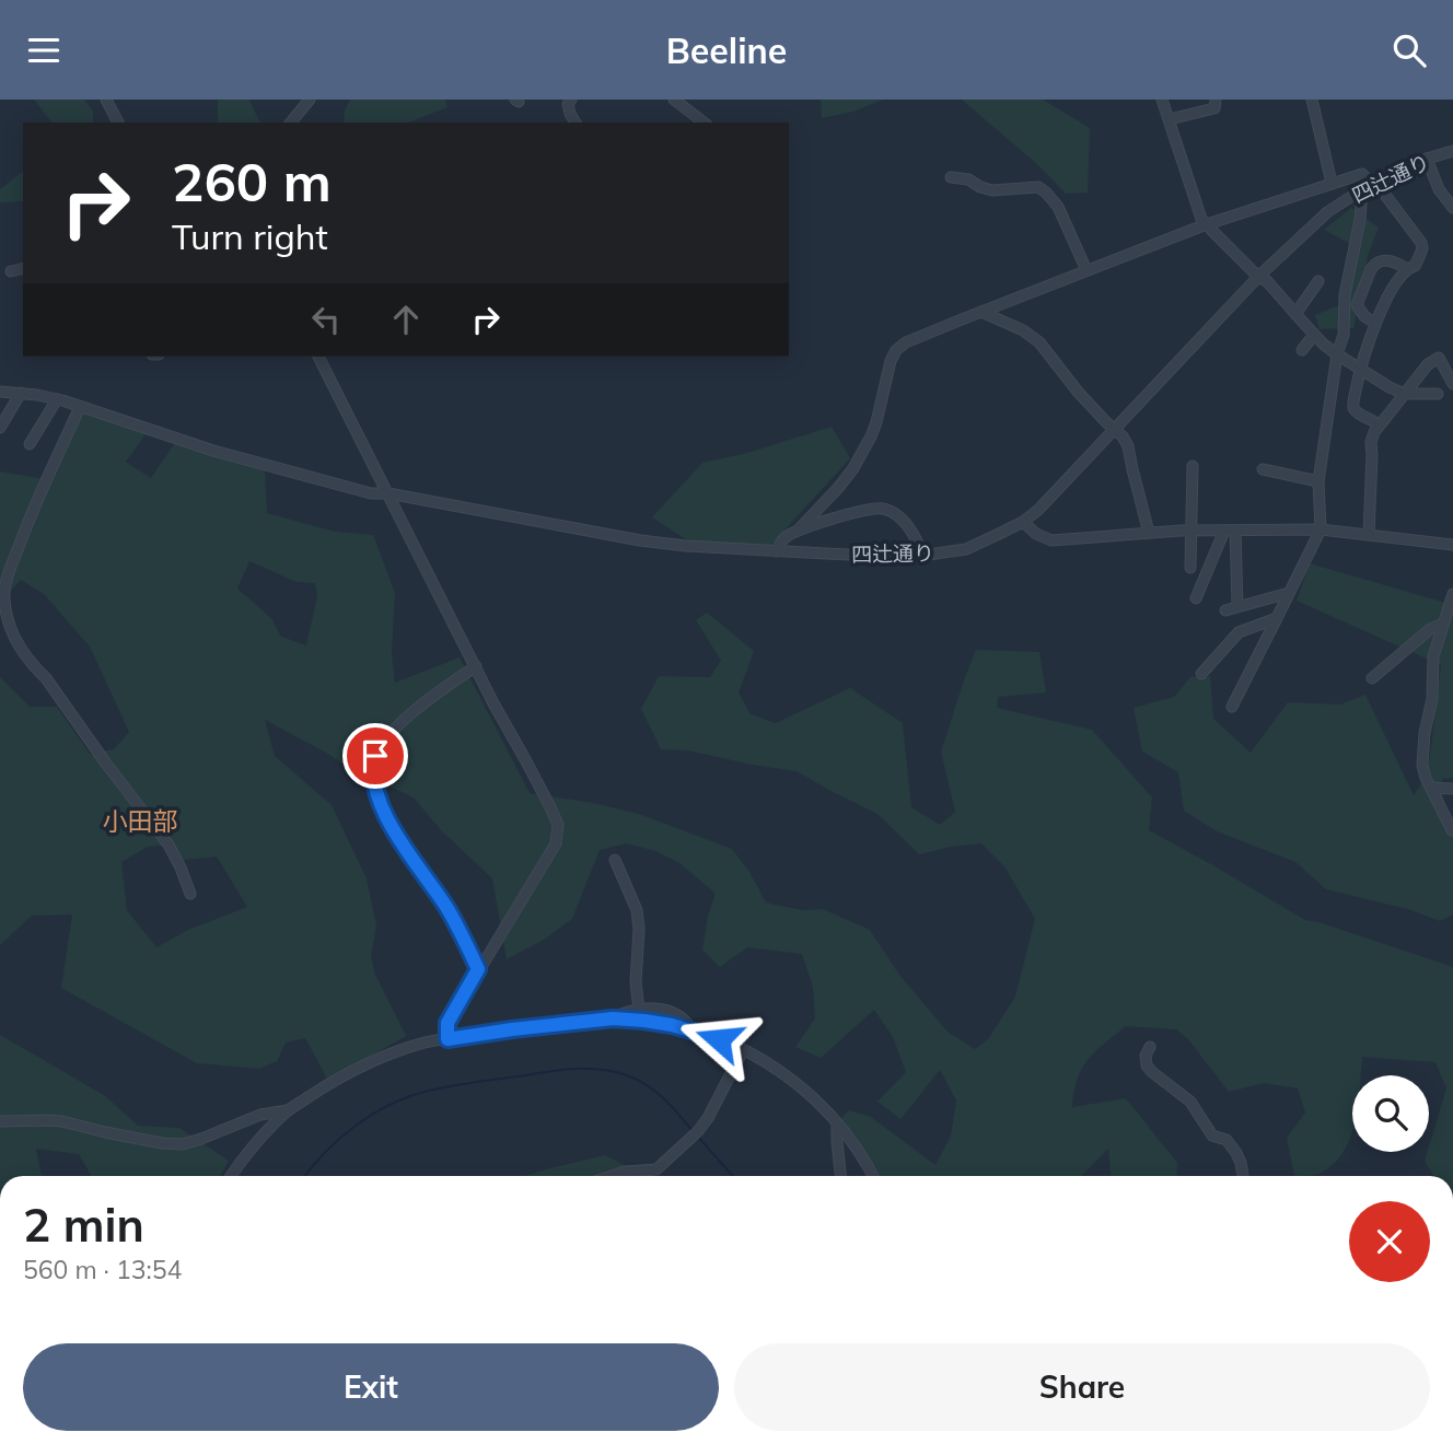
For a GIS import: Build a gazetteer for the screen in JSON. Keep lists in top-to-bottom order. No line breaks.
{"streets":{"street":["四辻通り"]},"districts":["小田部"],"page":{"header":"Beeline","turn":["260 m","Turn right"],"heading":["2 min","560 m · 13:54"],"buttons":["Exit","Share"]}}
